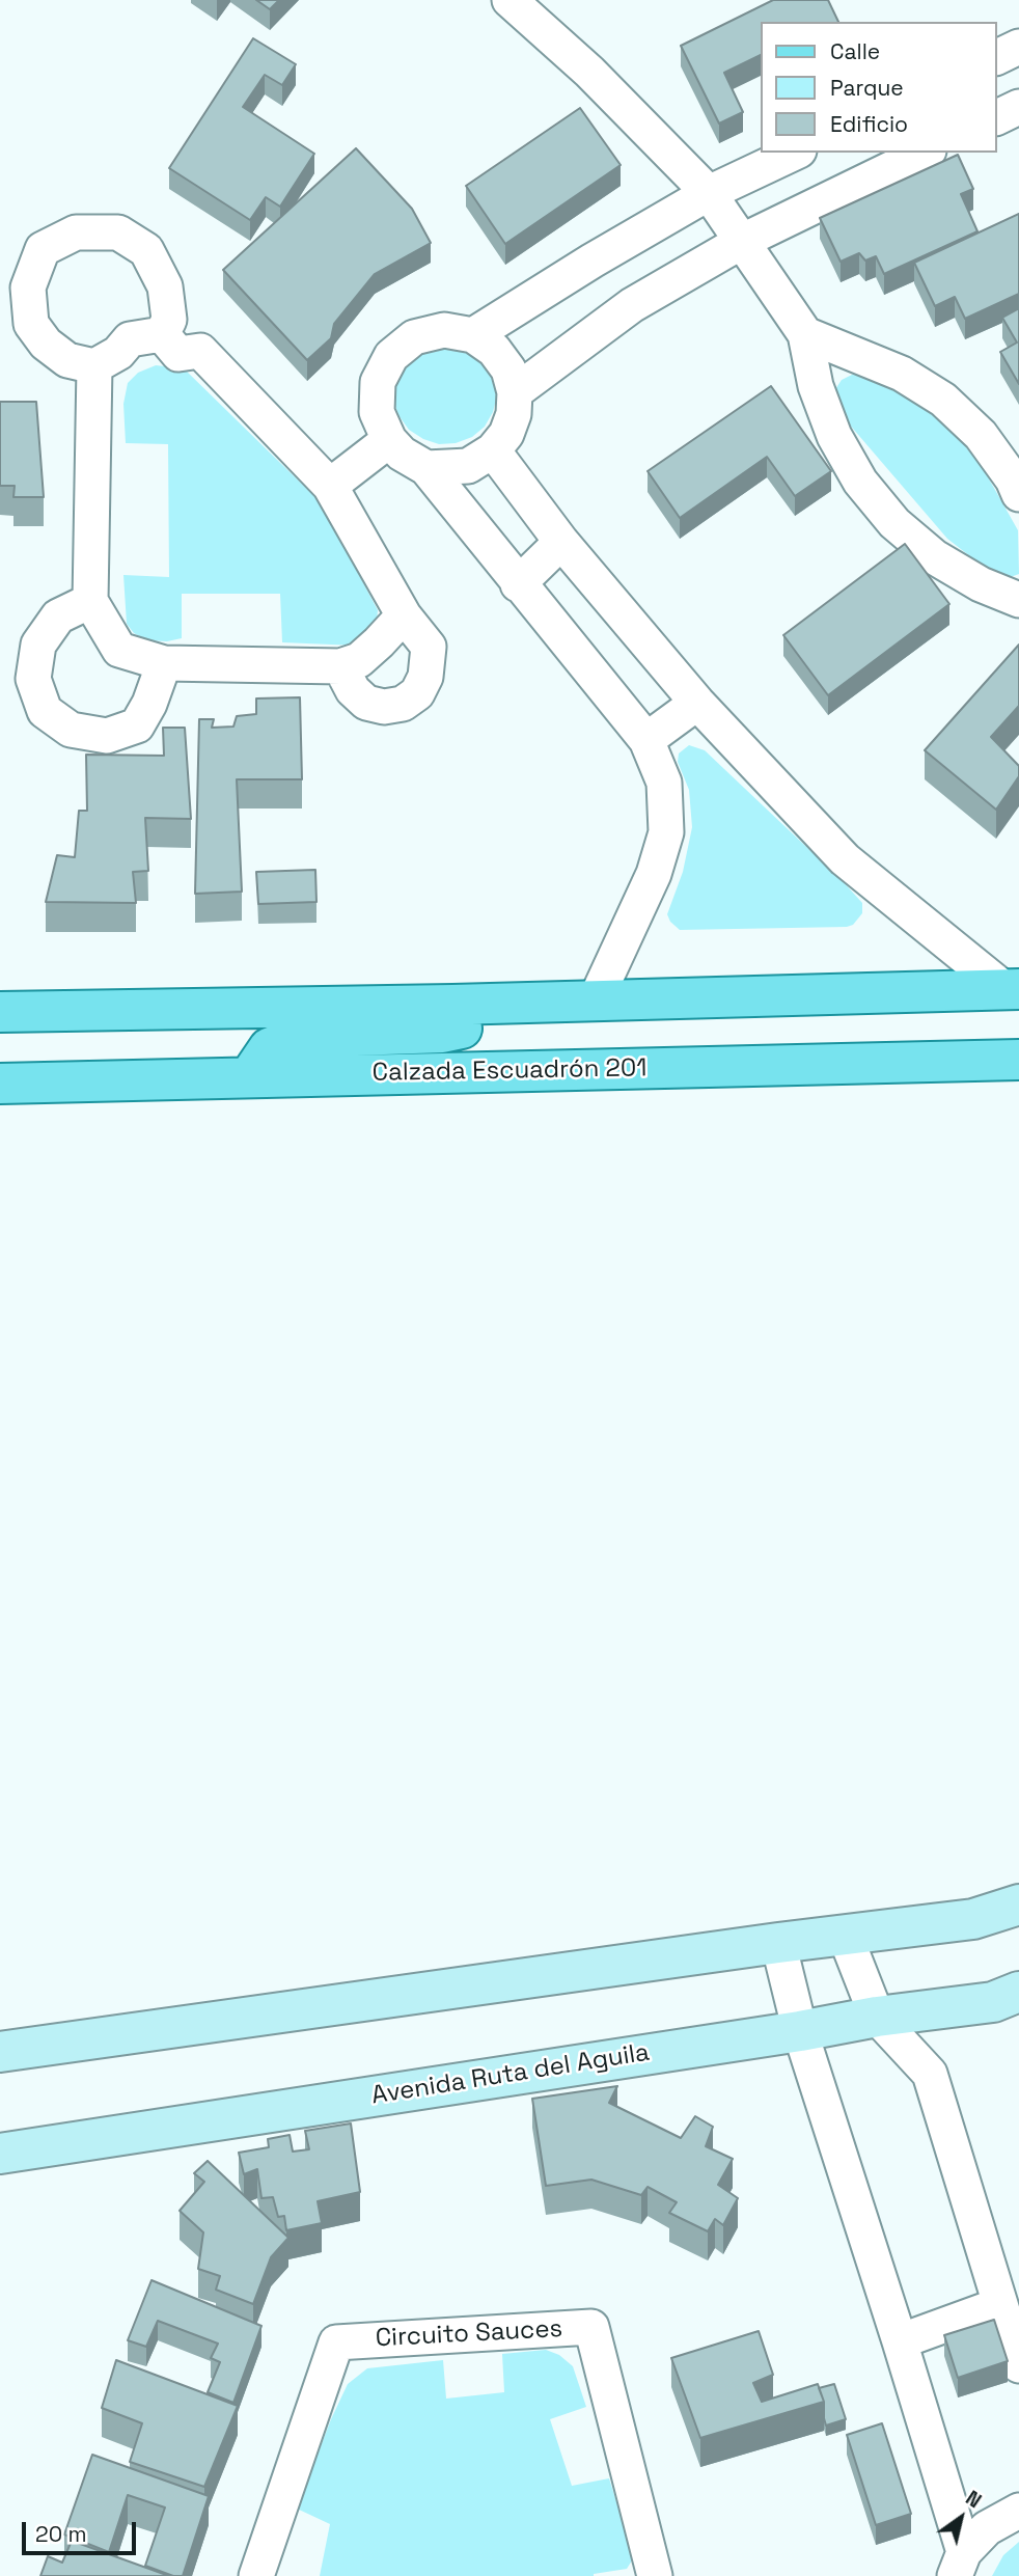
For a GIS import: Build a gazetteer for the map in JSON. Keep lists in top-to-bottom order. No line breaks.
{"streets":{"main road":["Calzada Escuadrón 201"],"street":["Avenida Ruta del Aguila","Circuito Sauces"]},"legend":["Calle","Parque","Edificio"],"scale_bar":"20 m","north":"top right"}
